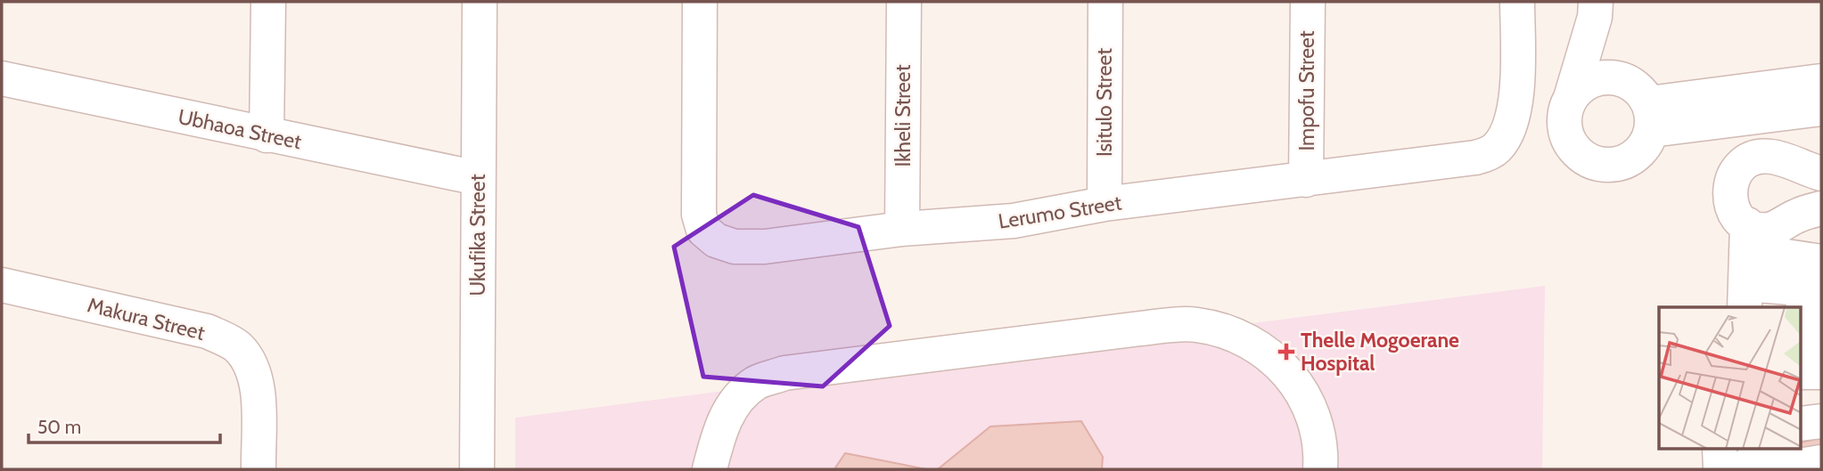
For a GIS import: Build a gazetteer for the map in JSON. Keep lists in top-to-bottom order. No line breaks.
{"streets":{"street":["Impofu Street","Isitulo Street","Ikheli Street","Ubhaoa Street","Lerumo Street","Ukufika Street","Makura Street"]},"crossings":[["Impofu Street","Lerumo Street"],["Isitulo Street","Lerumo Street"],["Ikheli Street","Lerumo Street"],["Ubhaoa Street","Ukufika Street"]],"places":{"health":["Thelle Mogoerane Hospital"]},"scale_bar":"50 m"}
